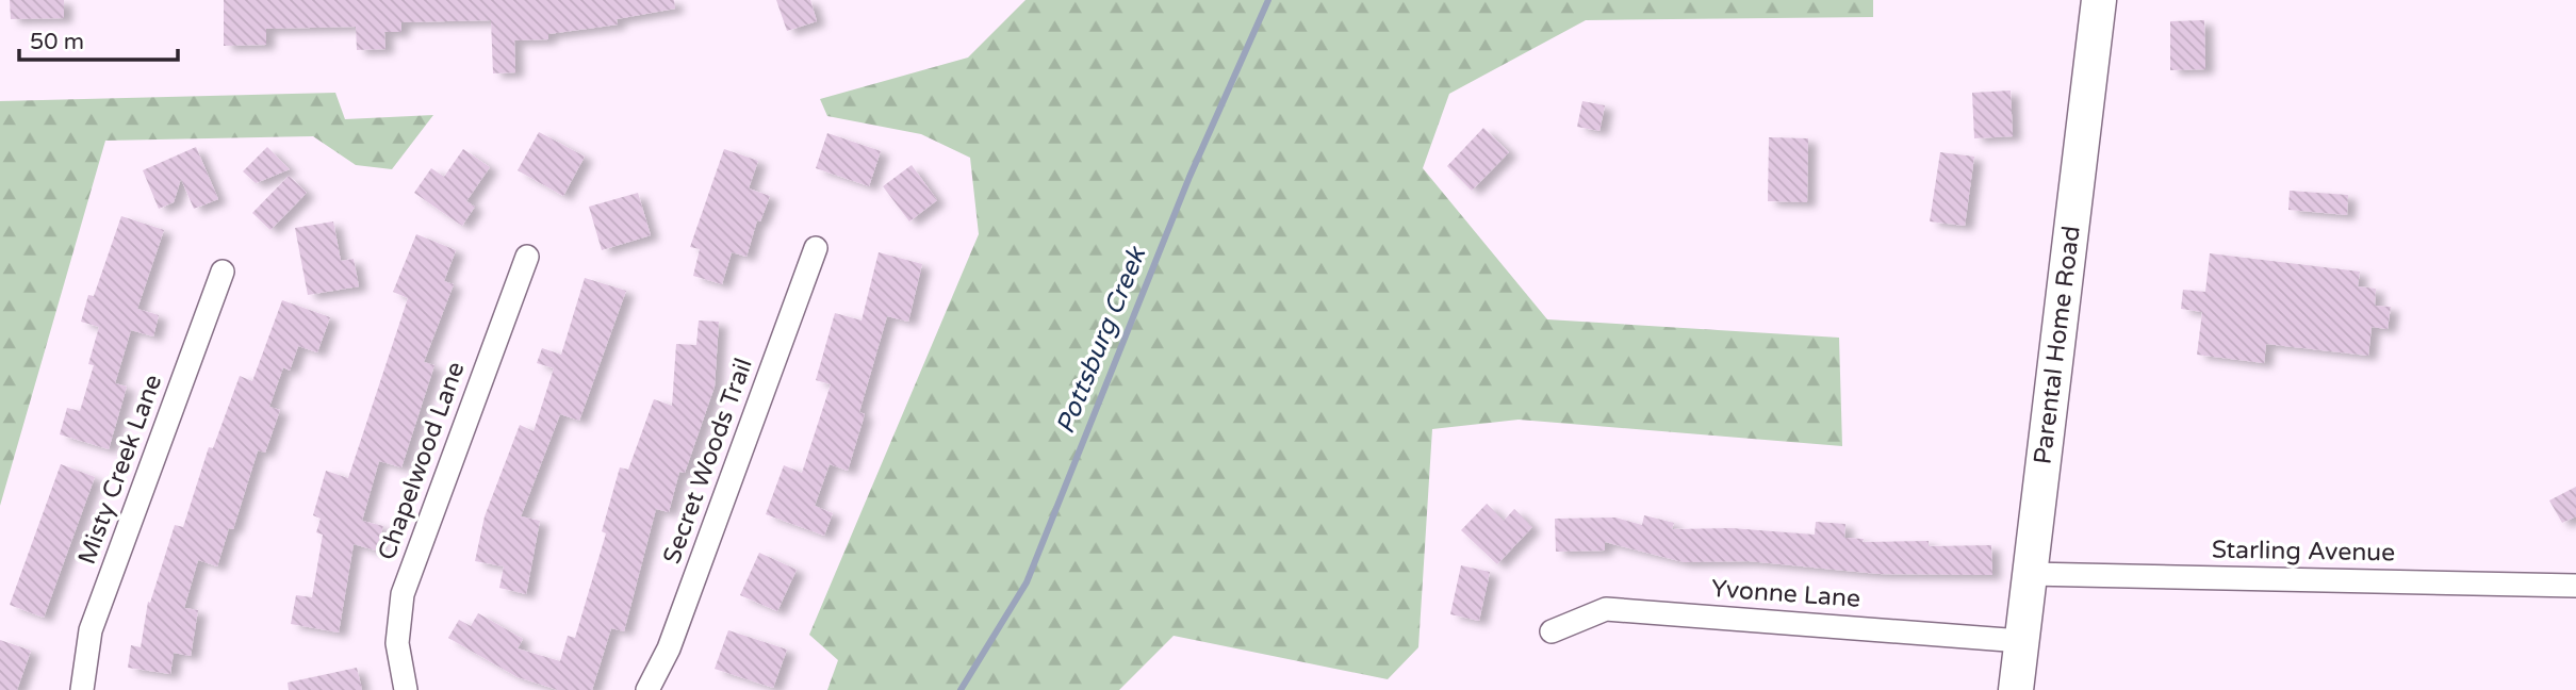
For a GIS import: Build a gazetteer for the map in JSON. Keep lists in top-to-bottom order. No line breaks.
{"streets":{"main road":["Parental Home Road"],"street":["Chapelwood Lane","Secret Woods Trail","Misty Creek Lane","Starling Avenue","Yvonne Lane"]},"crossings":[["Parental Home Road","Starling Avenue"],["Parental Home Road","Yvonne Lane"]],"water":["Pottsburg Creek"],"scale_bar":"50 m"}
